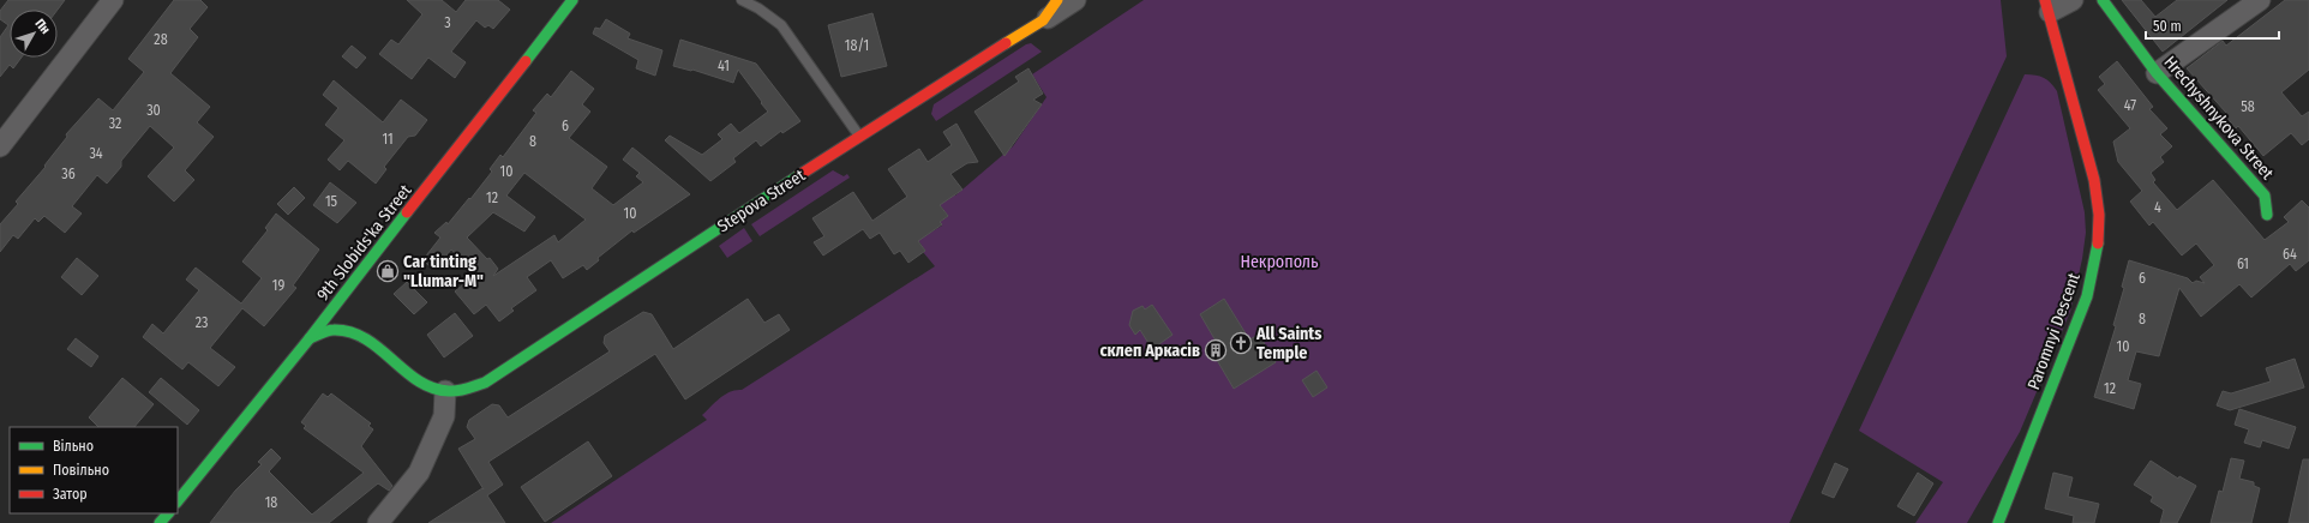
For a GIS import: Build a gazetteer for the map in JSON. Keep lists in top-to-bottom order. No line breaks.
{"streets":{"street":["Hrechyshnykova Street","Stepova Street","9th Slobids'ka Street","Paromnyi Descent"]},"crossings":[["Stepova Street","9th Slobids'ka Street"]],"parks":["Некрополь"],"places":{"shop":["Car tinting \"Llumar-M\""],"church":["All Saints Temple"],"building":["склеп Аркасів"]},"house_numbers":["3","28","18/1","41","47","58","30","32","6","11","8","34","10","36","12","15","4","10","64","61","6","19","8","23","10","12","18"],"legend":["Вільно","Повільно","Затор"],"scale_bar":"50 m","north":"top right"}
